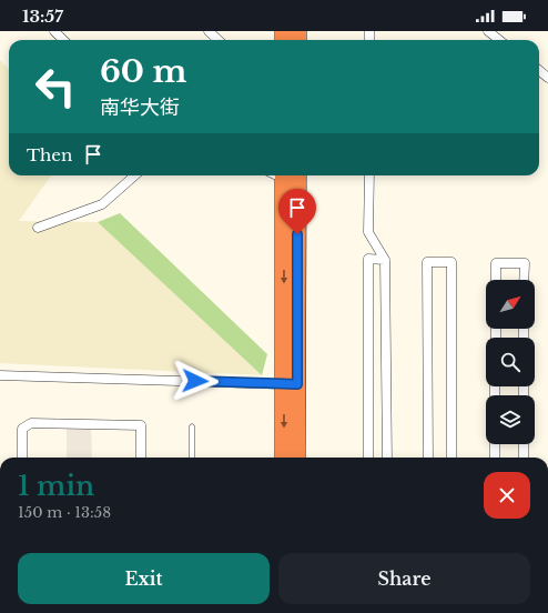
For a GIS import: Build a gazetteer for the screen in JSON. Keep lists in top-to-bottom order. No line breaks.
{"north":"top right","page":{"status":"13:57","turn":["60 m","南华大街"],"then":"Then","heading":["1 min","150 m · 13:58"],"buttons":["Exit","Share"]}}
